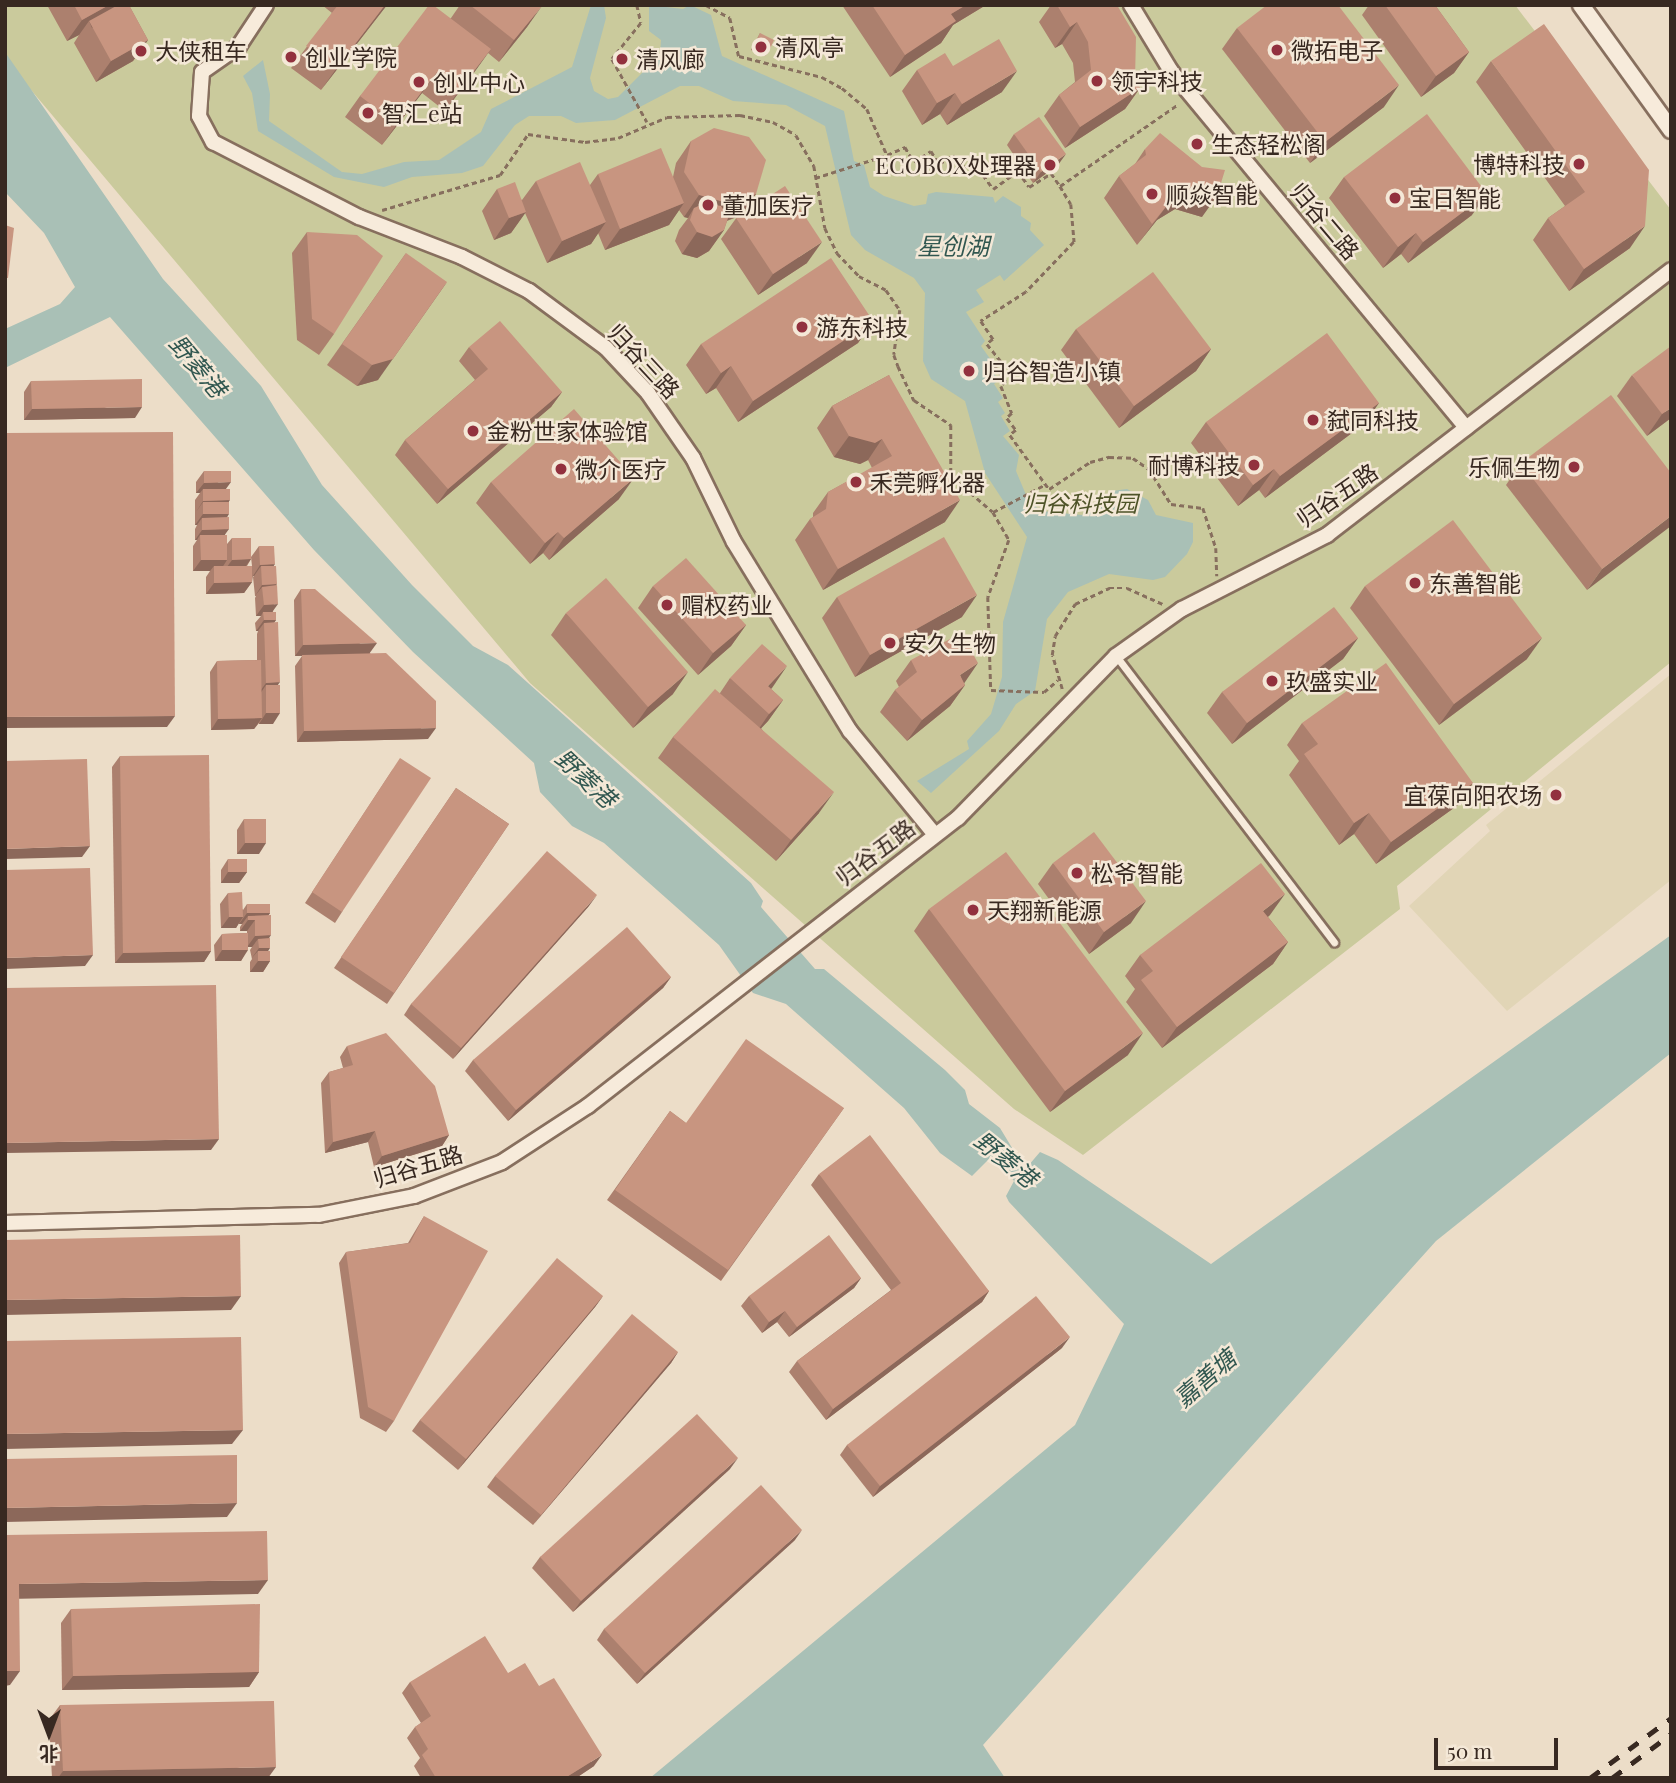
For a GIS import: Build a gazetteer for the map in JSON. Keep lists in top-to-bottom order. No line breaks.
{"streets":{"street":["归谷二路","归谷三路","归谷五路"]},"crossings":[["归谷二路","归谷五路"],["归谷三路","归谷五路"]],"water":["星创湖","野菱港","嘉善塘"],"parks":["归谷科技园"],"places":["清风亭","微拓电子","大侠租车","创业学院","清风廊","领宇科技","创业中心","智汇e站","生态轻松阁","博特科技","ECOBOX处理器","顺焱智能","宝日智能","董加医疗","游东科技","归谷智造小镇","弑同科技","金粉世家体验馆","耐博科技","乐佩生物","微介医疗","禾莞孵化器","东善智能","赗权药业","安久生物","玖盛实业","宜葆向阳农场","松爷智能","天翔新能源"],"scale_bar":"50 m","north":"bottom"}
